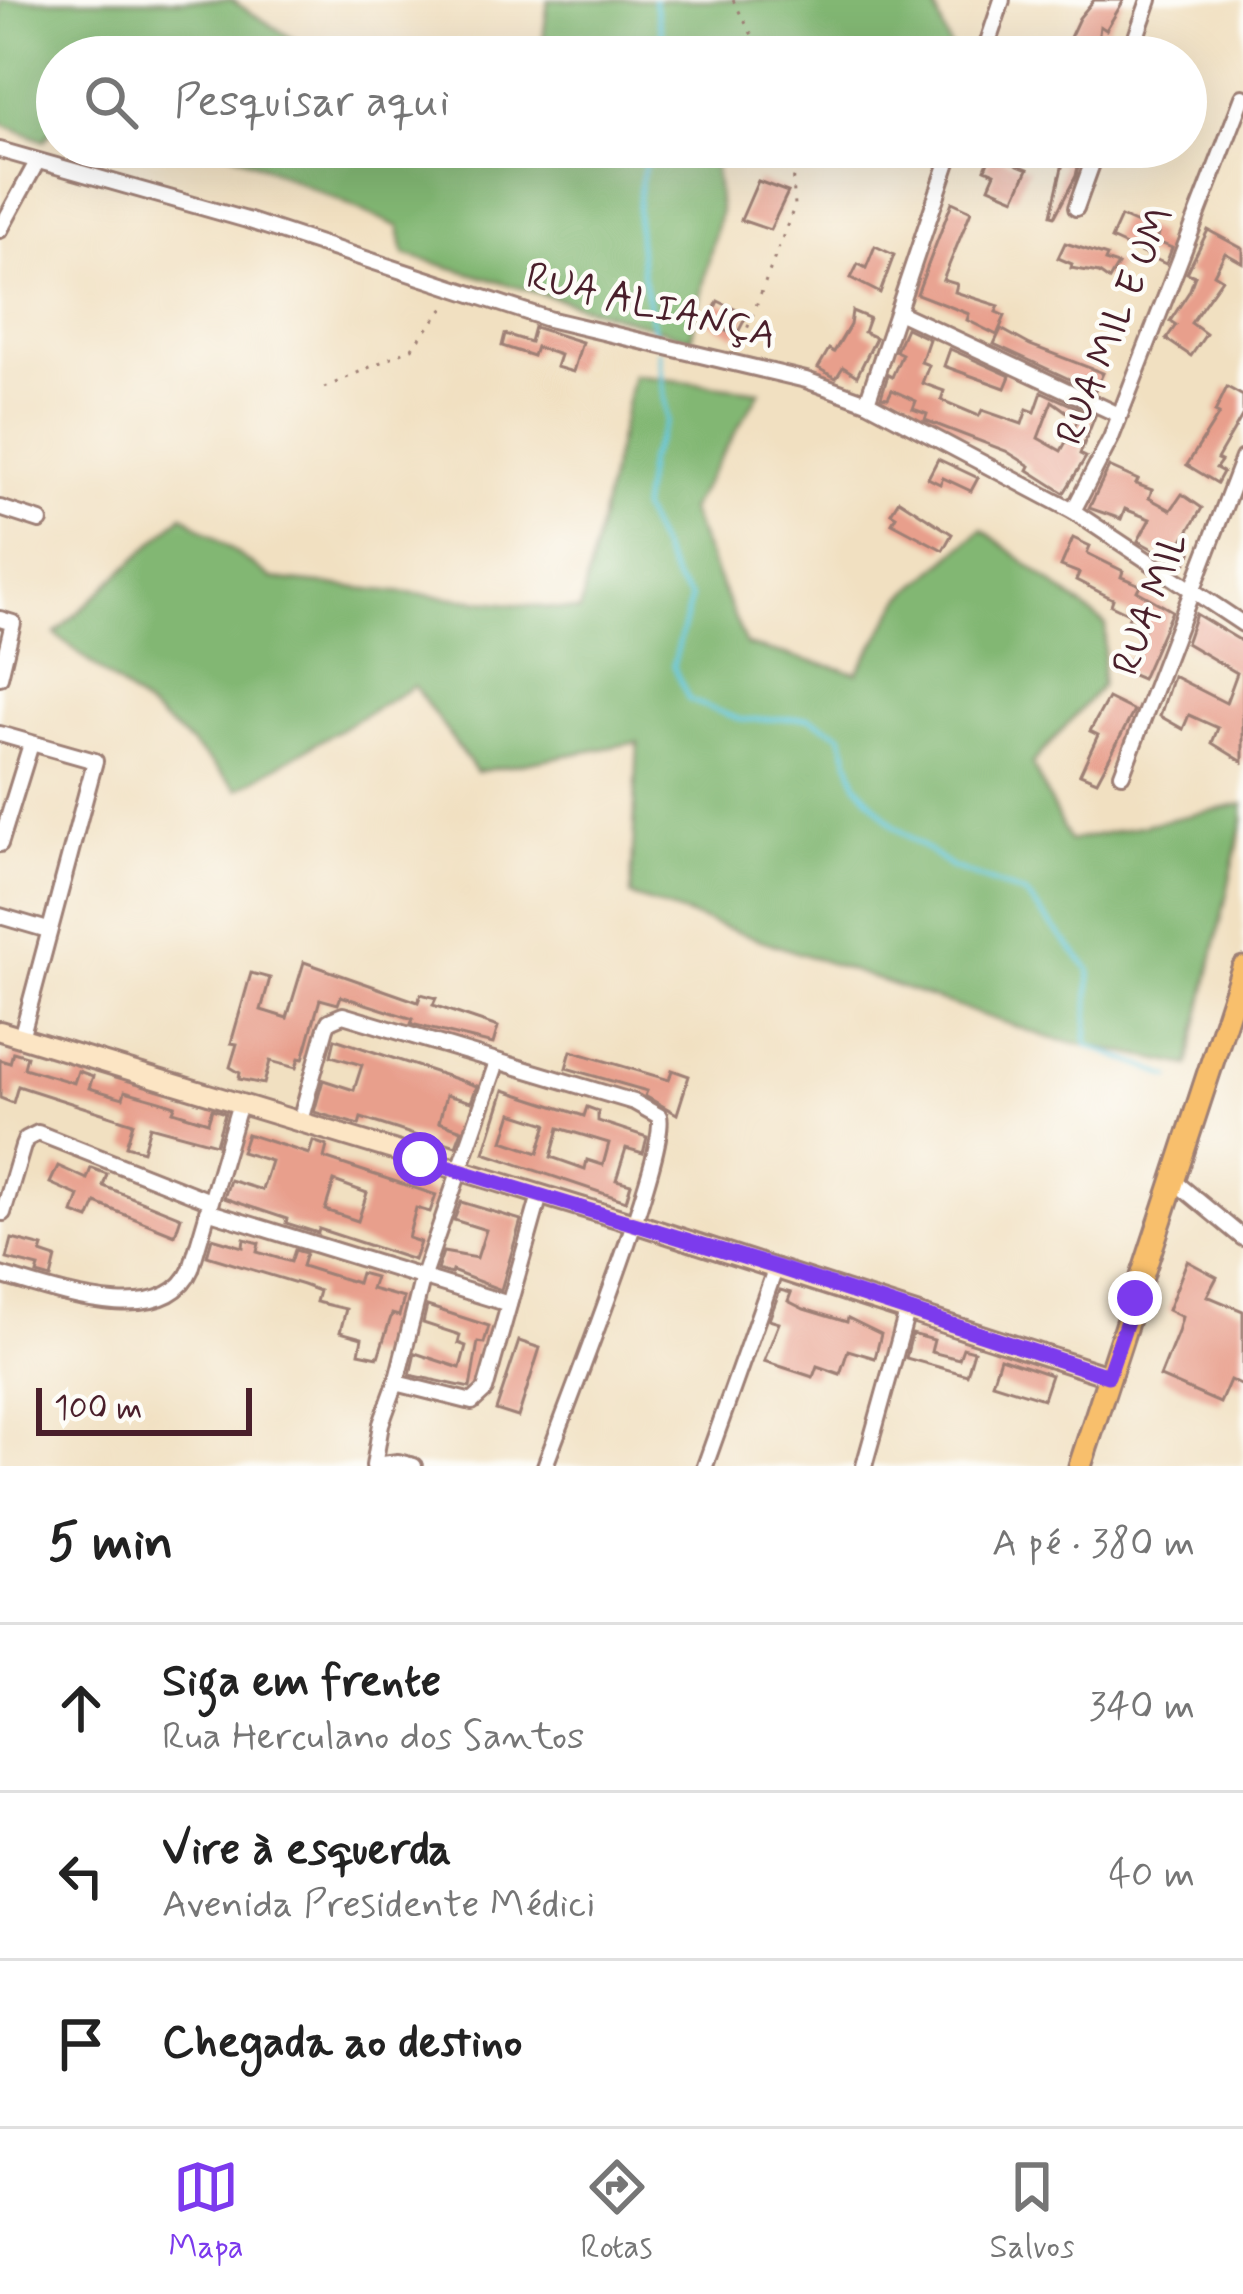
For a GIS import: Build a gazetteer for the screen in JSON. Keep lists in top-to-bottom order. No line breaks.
{"streets":{"street":["RUA ALIANÇA","RUA MIL E UM","RUA MIL"]},"crossings":[["RUA ALIANÇA","RUA MIL E UM"],["RUA ALIANÇA","RUA MIL"]],"scale_bar":"100 m","page":{"search":"Pesquisar aqui","scale":"100 m","heading":["5 min","A pé · 380 m"],"list":[["Siga em frente","Rua Herculano dos Santos","340 m"],["Vire à esquerda","Avenida Presidente Médici","40 m"],"Chegada ao destino"],"nav":["Mapa","Rotas","Salvos"]}}
